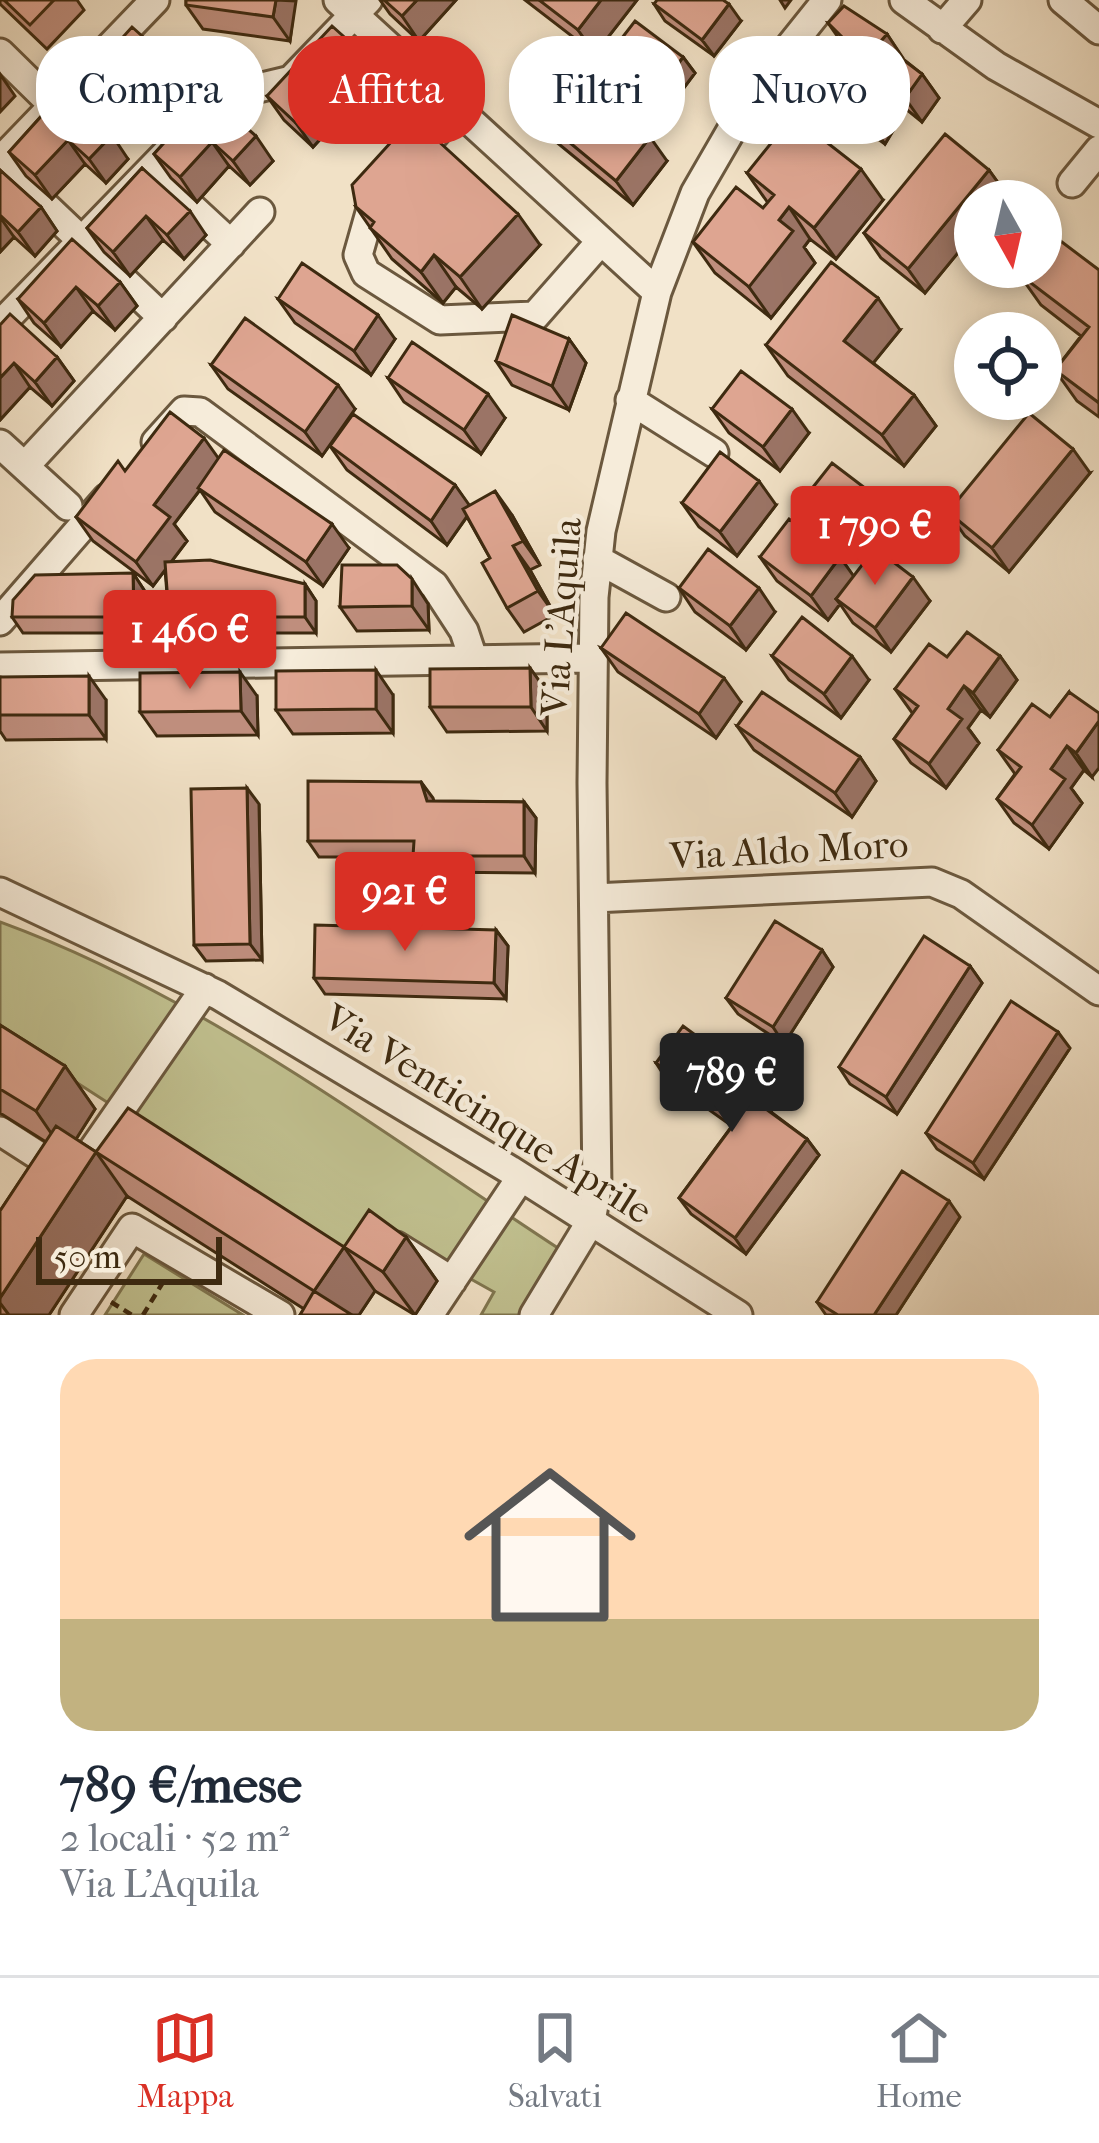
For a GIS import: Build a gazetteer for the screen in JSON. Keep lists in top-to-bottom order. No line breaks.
{"streets":{"street":["Via L'Aquila","Via Aldo Moro","Via Venticinque Aprile"]},"crossings":[["Via L'Aquila","Via Aldo Moro"],["Via L'Aquila","Via Venticinque Aprile"]],"scale_bar":"50 m","north":"bottom","page":{"chip":["Compra","Affitta","Filtri","Nuovo"],"price":["1 790 €","1 460 €","921 €","789 €"],"scale":"50 m","list":[{"name":"789 €/mese","note":"2 locali · 52 m² · Via L'Aquila"}],"tabs":["Mappa","Salvati","Home"]}}
